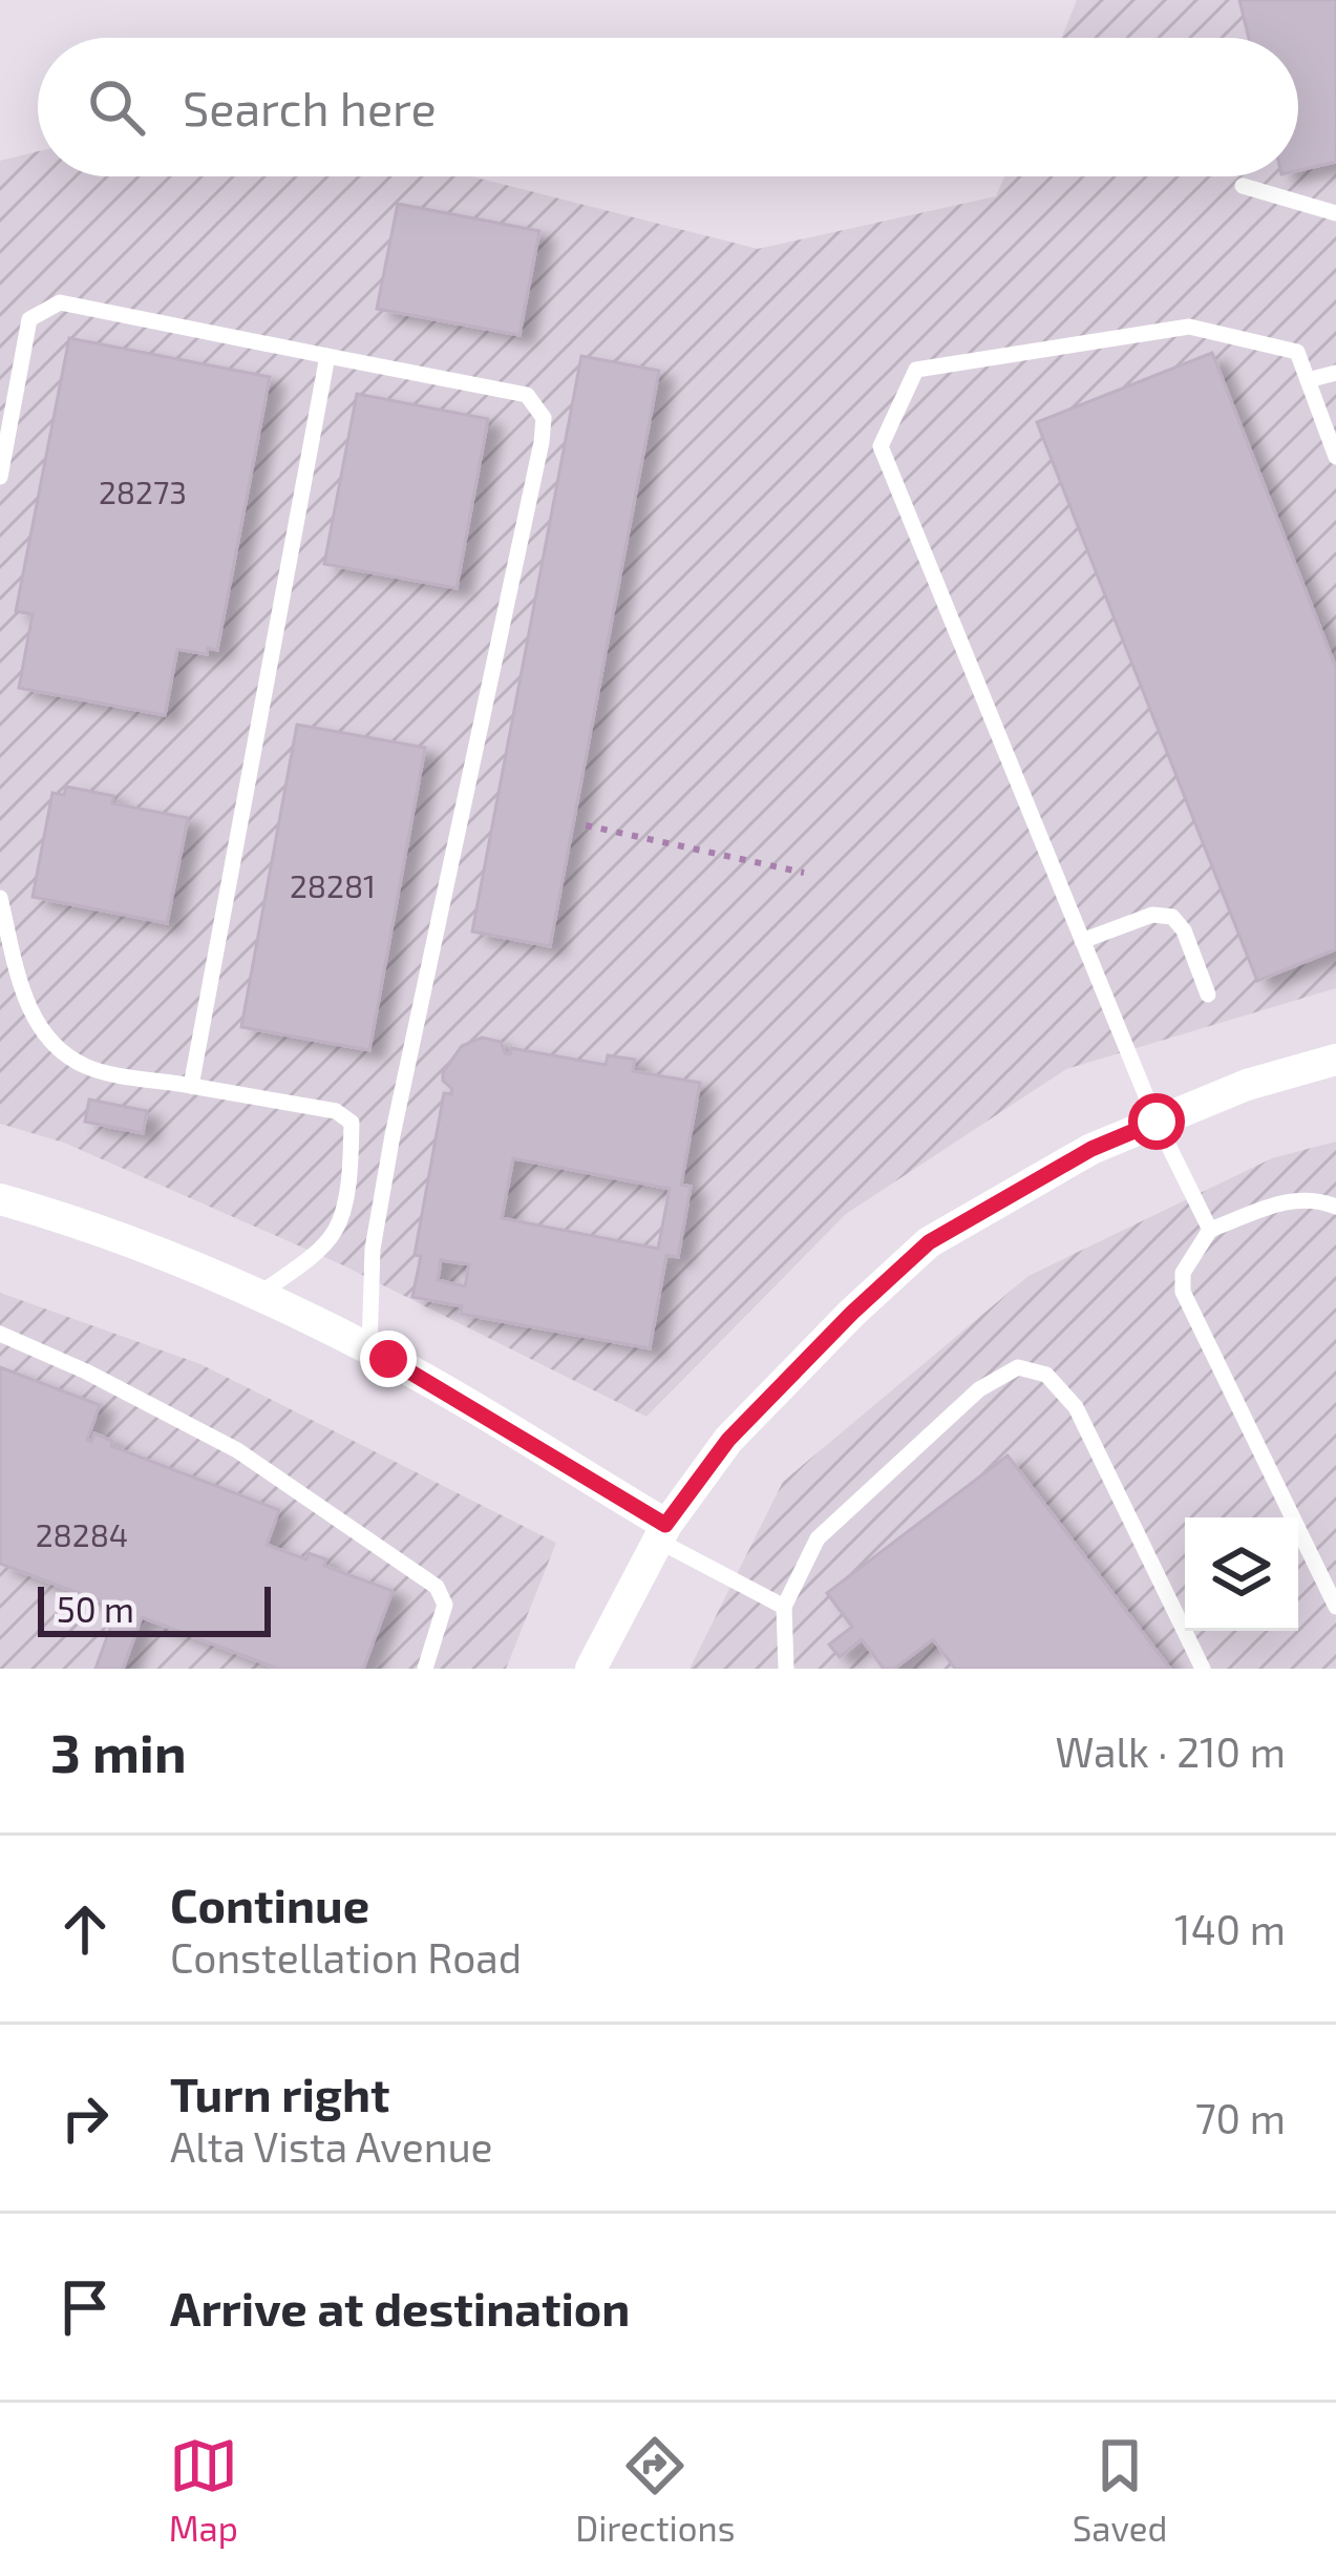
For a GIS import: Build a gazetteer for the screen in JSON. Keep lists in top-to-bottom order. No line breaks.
{"house_numbers":["28273","28281","28284"],"scale_bar":"50 m","page":{"search":"Search here","scale":"50 m","heading":["3 min","Walk · 210 m"],"list":[["Continue","Constellation Road","140 m"],["Turn right","Alta Vista Avenue","70 m"],"Arrive at destination"],"nav":["Map","Directions","Saved"]}}
